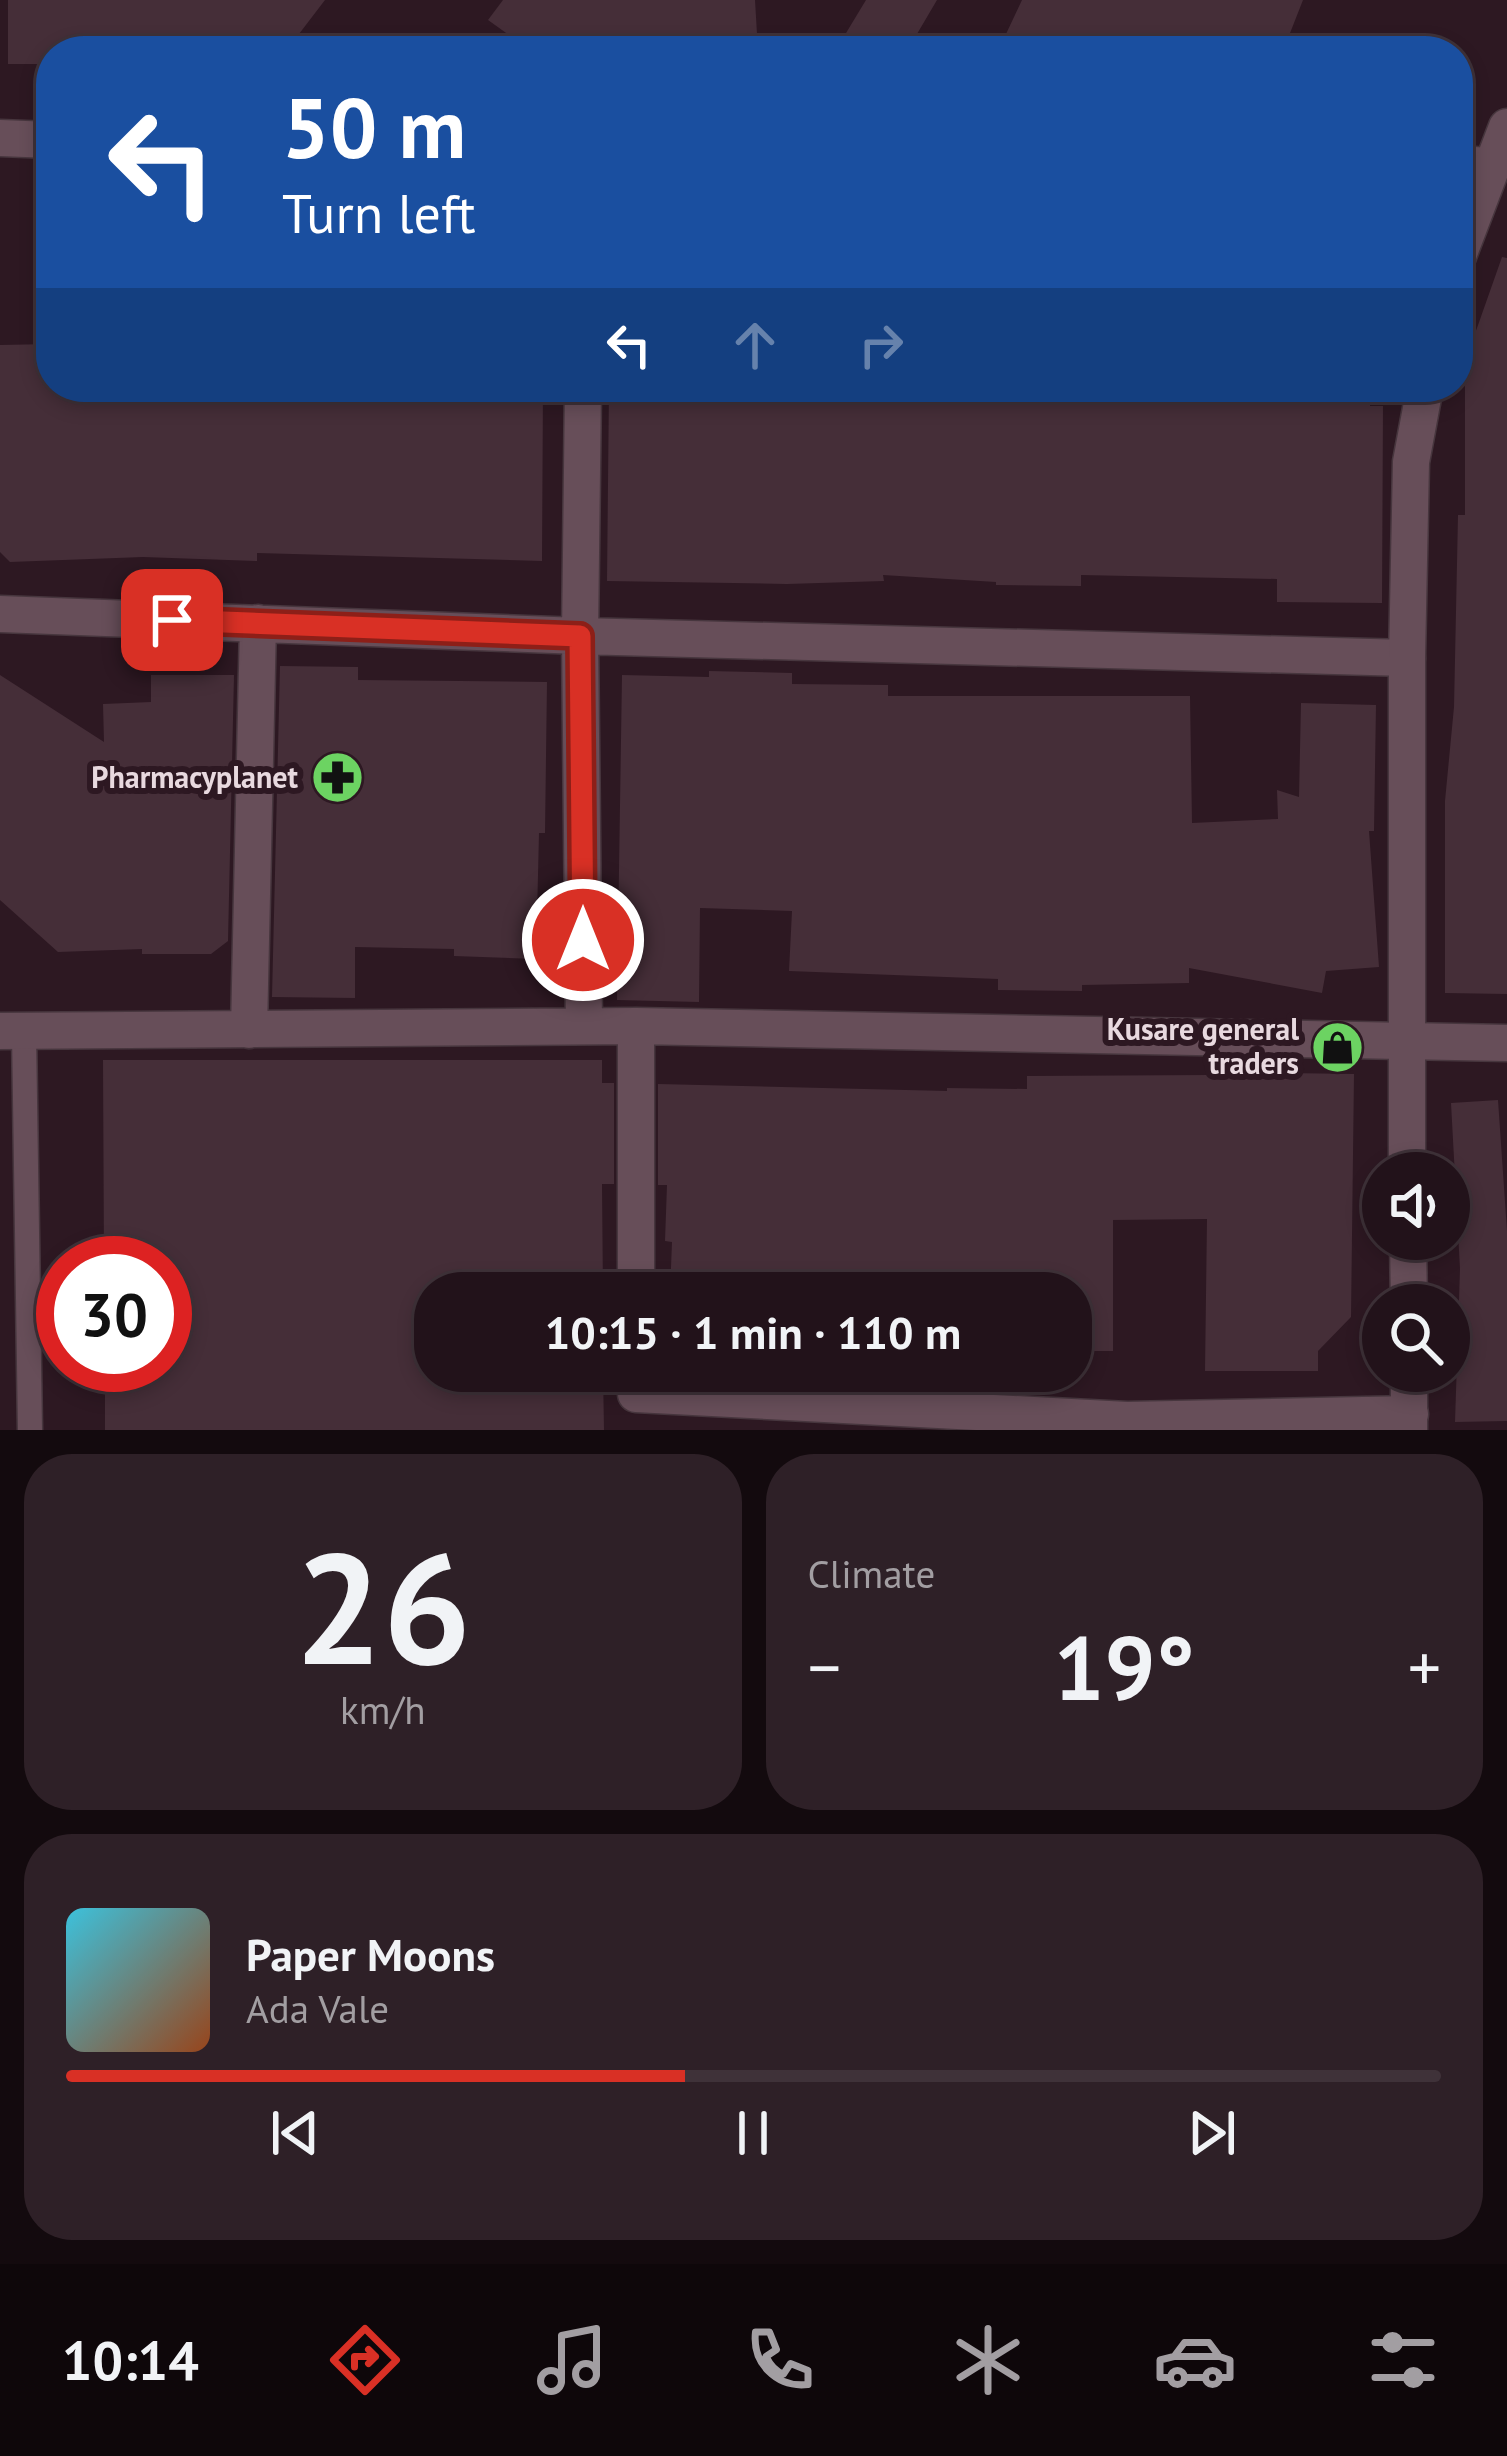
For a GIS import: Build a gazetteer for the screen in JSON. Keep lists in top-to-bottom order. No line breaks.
{"places":{"pharmacy":["Pharmacyplanet"],"shop":["Kusare general traders"]},"page":{"turn":["50 m","Turn left"],"limit":"30","trip":"10:15 · 1 min · 110 m","tile":[["26","km/h"],"Climate"],"heat":["−","19°","+"],"song":["Paper Moons","Ada Vale"],"tabs":"10:14"}}
